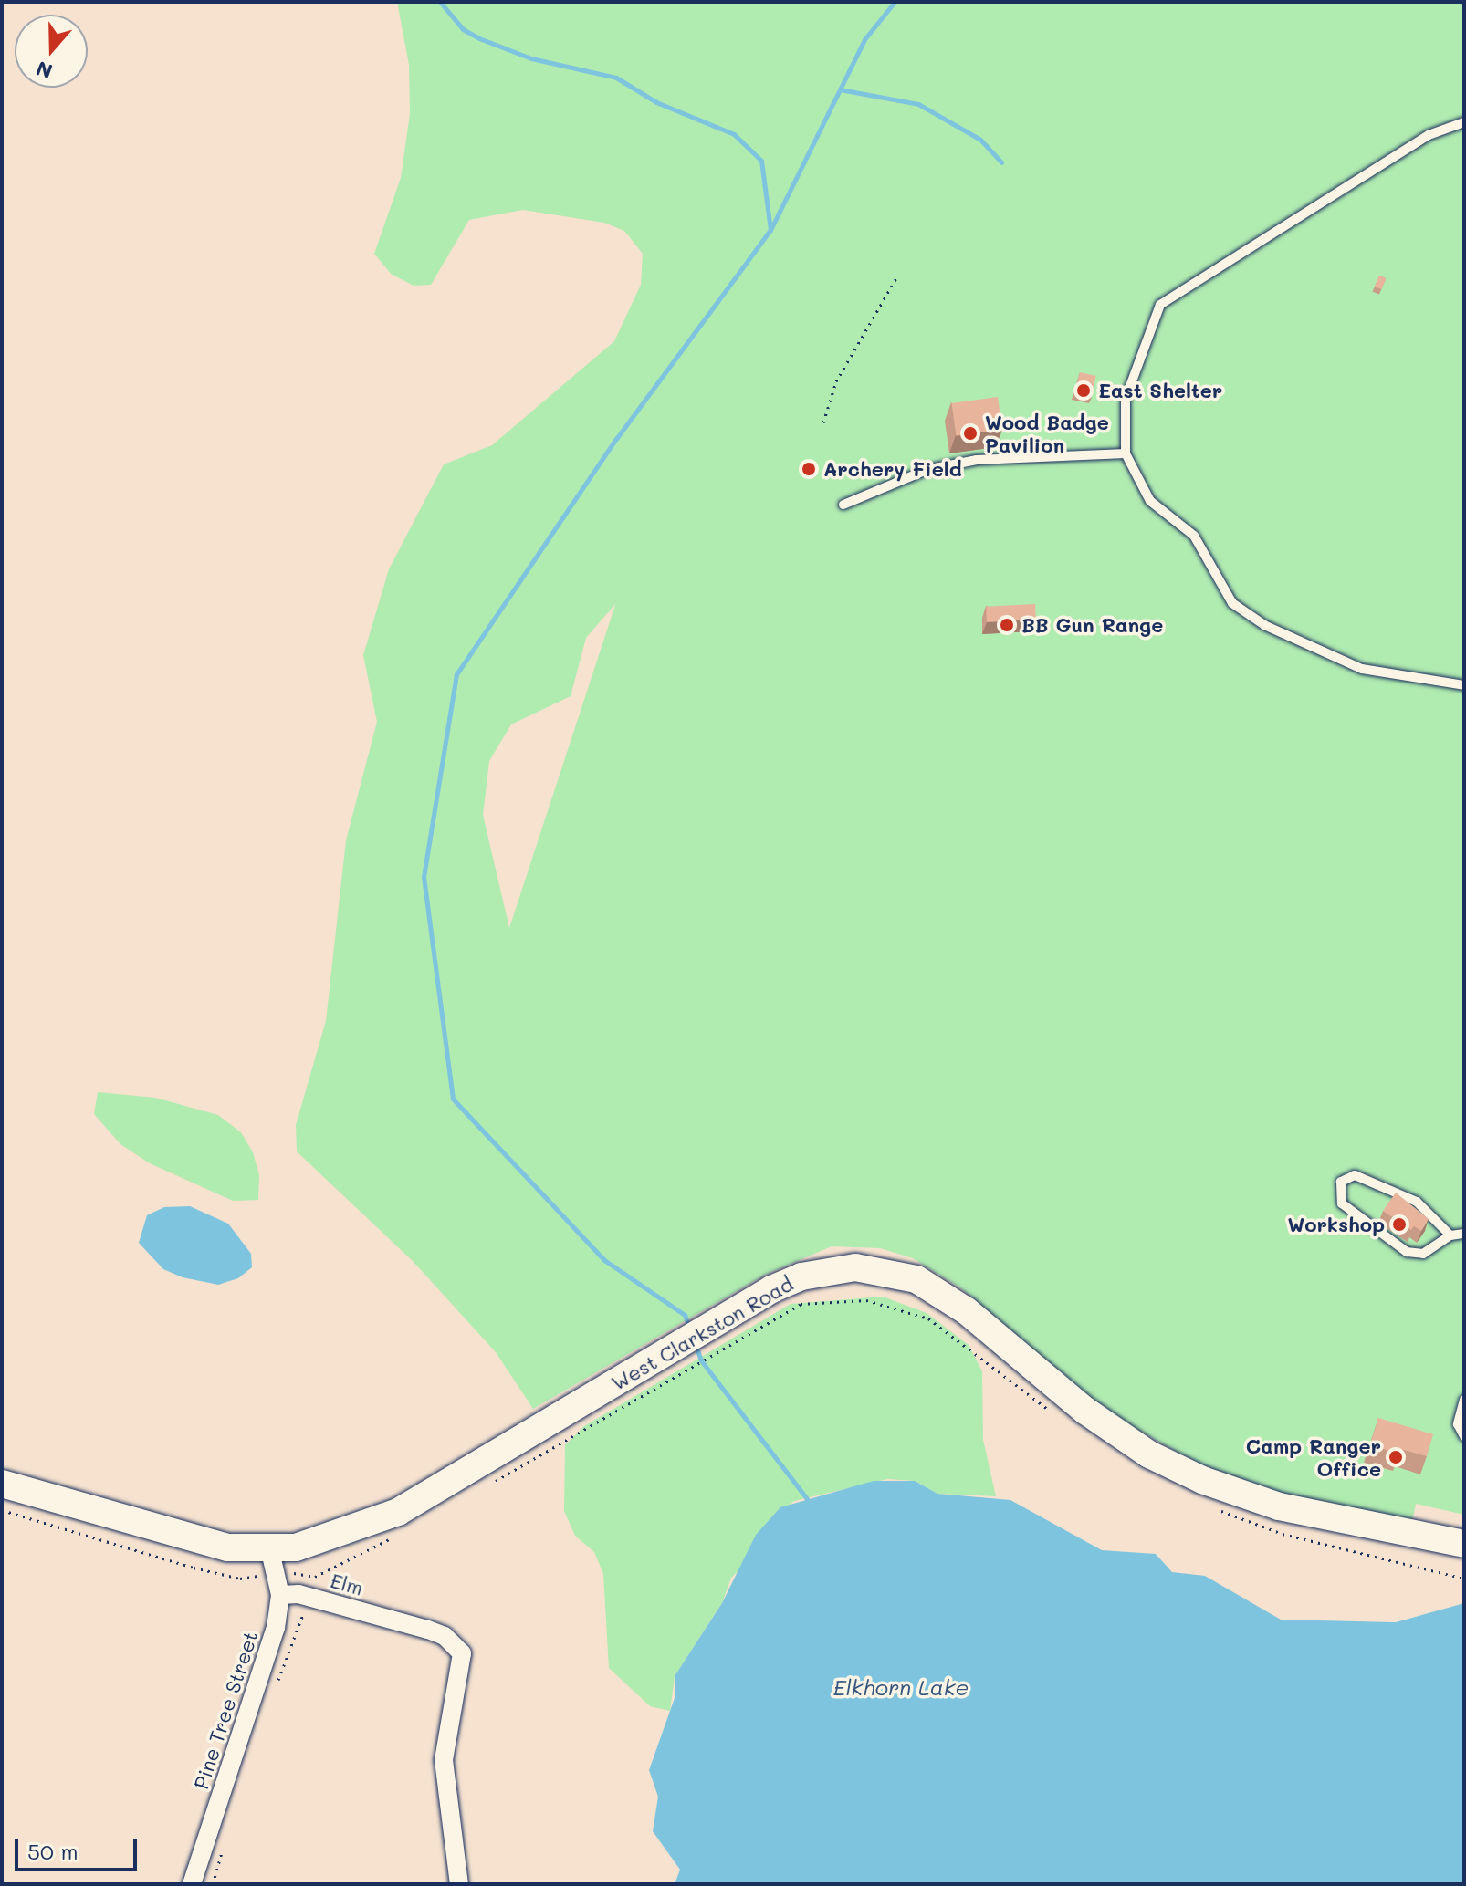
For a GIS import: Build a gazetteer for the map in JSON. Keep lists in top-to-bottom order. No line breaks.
{"streets":{"main road":["West Clarkston Road"],"street":["Elm","Pine Tree Street"]},"crossings":[["West Clarkston Road","Pine Tree Street"],["Elm","Pine Tree Street"]],"water":["Elkhorn Lake"],"places":["East Shelter","Wood Badge Pavilion","Archery Field","BB Gun Range","Workshop","Camp Ranger Office"],"scale_bar":"50 m","north":"bottom"}
